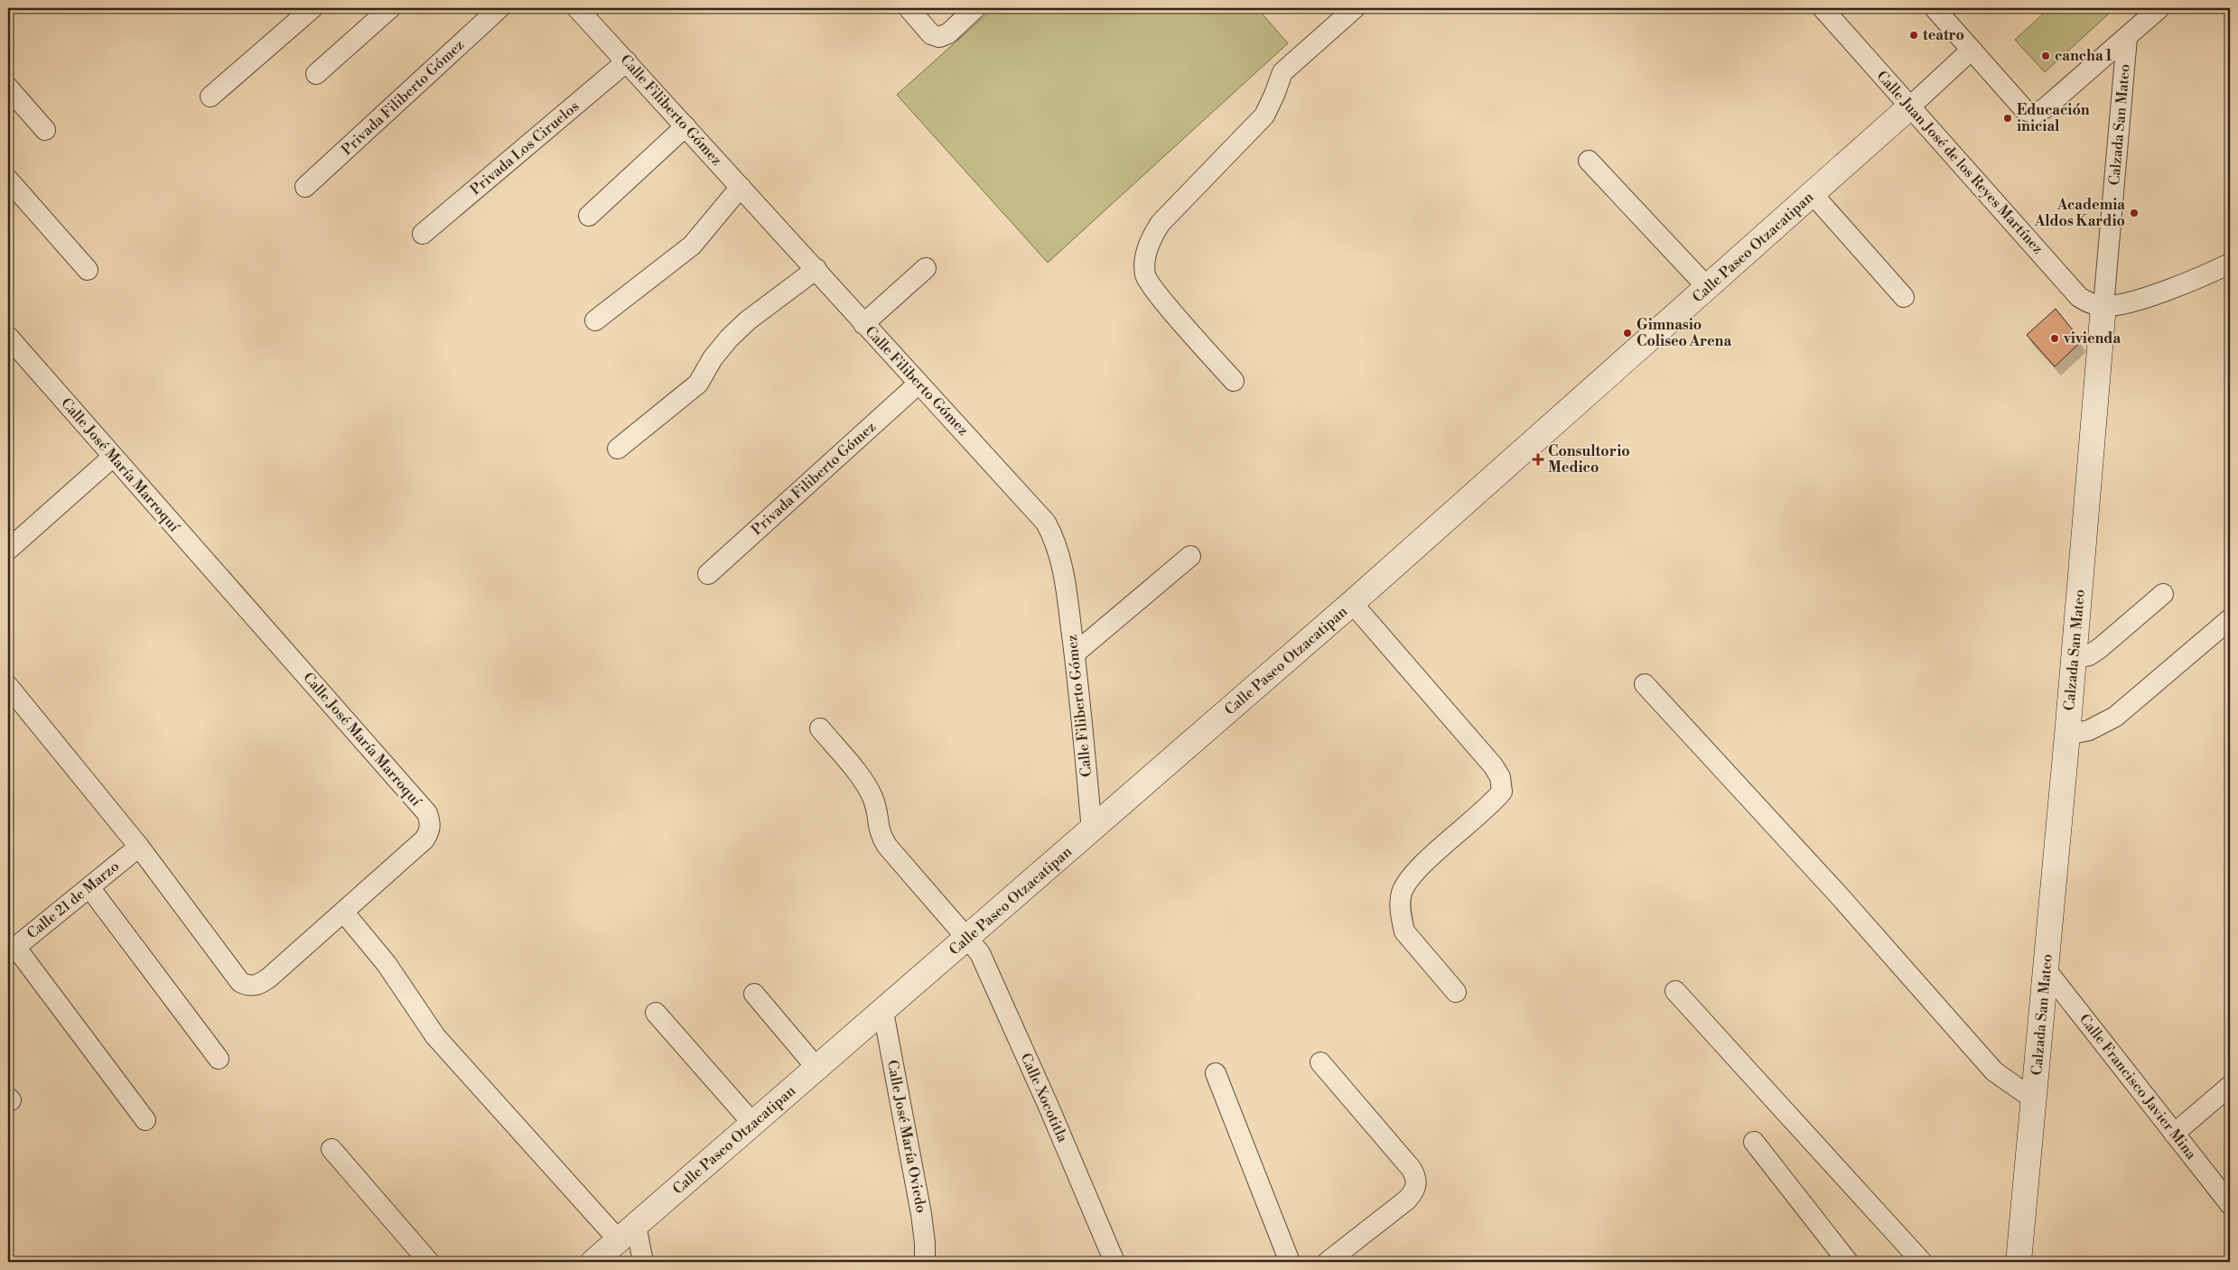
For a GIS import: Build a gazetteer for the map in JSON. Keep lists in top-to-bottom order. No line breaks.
{"streets":{"main road":["Calzada San Mateo","Calle Paseo Otzacatipan"],"street":["Privada Filiberto Gómez","Calle Filiberto Gómez","Privada Los Ciruelos","Calle Juan José de los Reyes Martínez","Calle José María Marroquí","Calle 21 de Marzo","Calle Francisco Javier Mina","Calle Xocotitla","Calle José María Oviedo"]},"crossings":[["Privada Filiberto Gómez","Calle Filiberto Gómez"],["Calle Filiberto Gómez","Privada Los Ciruelos"],["Calle Filiberto Gómez","Calle Paseo Otzacatipan"],["Calzada San Mateo","Calle Juan José de los Reyes Martínez"],["Calzada San Mateo","Calle Francisco Javier Mina"],["Calle Juan José de los Reyes Martínez","Calle Paseo Otzacatipan"],["Calle Paseo Otzacatipan","Calle Xocotitla"],["Calle Paseo Otzacatipan","Calle José María Oviedo"],["Calle José María Marroquí","Calle 21 de Marzo"]],"places":{"other":["teatro","cancha 1","Educación inicial","Academia Aldos Kardio","Gimnasio Coliseo Arena","vivienda"],"health":["Consultorio Medico"]}}
